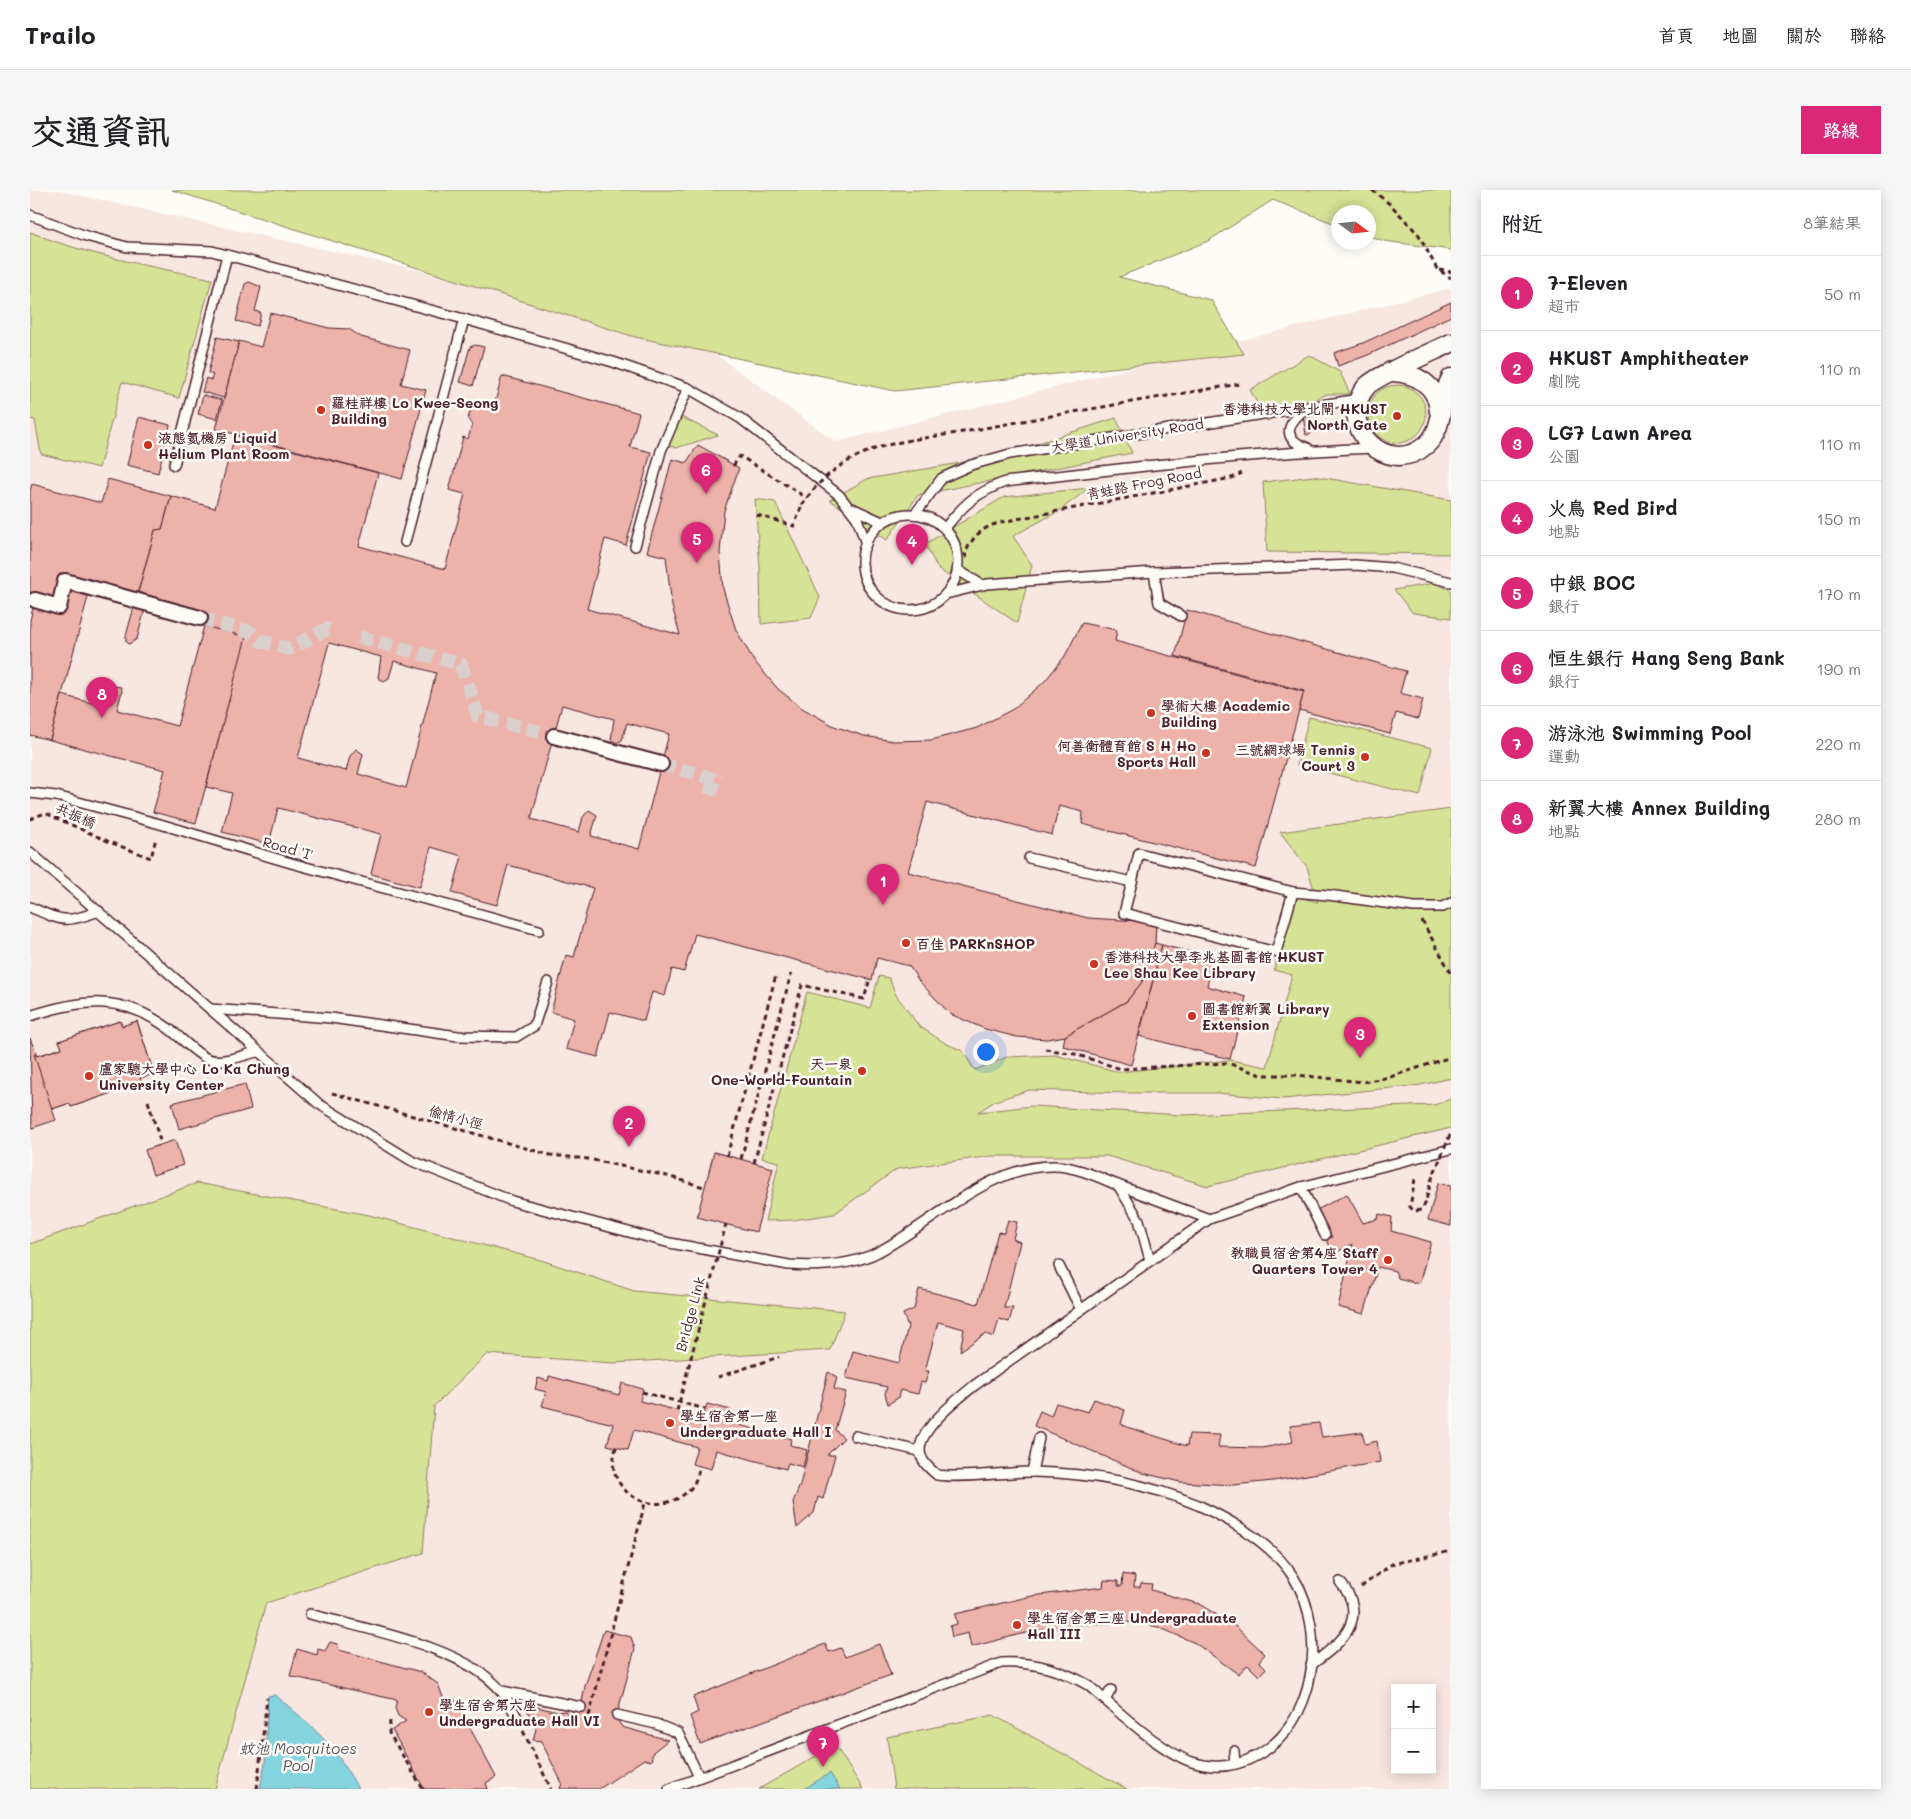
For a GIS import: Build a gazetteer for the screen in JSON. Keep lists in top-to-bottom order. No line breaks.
{"streets":{"lane":["大學道 University Road","Road 'I'"],"path":["青蛙路 Frog Road","共振橋","偷情小徑","Bridge Link"]},"crossings":[["共振橋","Road 'I'"]],"water":["蚊池 Mosquitoes Pool"],"places":["羅桂祥樓 Lo Kwee-Seong Building","香港科技大學北閘 HKUST North Gate","液態氦機房 Liquid Helium Plant Room","學術大樓 Academic Building","何善衡體育館 S H Ho Sports Hall","三號網球場 Tennis Court 3","百佳 PARKnSHOP","香港科技大學李兆基圖書館 HKUST Lee Shau Kee Library","圖書館新翼 Library Extension","天一泉 One-World-Fountain","盧家驄大學中心 Lo Ka Chung University Center","教職員宿舍第4座 Staff Quarters Tower 4","學生宿舍第一座 Undergraduate Hall I","學生宿舍第三座 Undergraduate Hall III","學生宿舍第六座 Undergraduate Hall VI"],"north":"right","page":{"header":"Trailo","nav":["首頁","地圖","關於","聯絡"],"buttons":"路線","title":"交通資訊","heading":["附近","8筆結果"],"list":[{"mark":"1","name":"7-Eleven","note":"超市","value":"50 m"},{"mark":"2","name":"HKUST Amphitheater","note":"劇院","value":"110 m"},{"mark":"3","name":"LG7 Lawn Area","note":"公園","value":"110 m"},{"mark":"4","name":"火鳥 Red Bird","note":"地點","value":"150 m"},{"mark":"5","name":"中銀 BOC","note":"銀行","value":"170 m"},{"mark":"6","name":"恒生銀行 Hang Seng Bank","note":"銀行","value":"190 m"},{"mark":"7","name":"游泳池 Swimming Pool","note":"運動","value":"220 m"},{"mark":"8","name":"新翼大樓 Annex Building","note":"地點","value":"280 m"}],"pins":["6","5","4","8","1","3","2","7"],"map_buttons":["+","−"]}}
